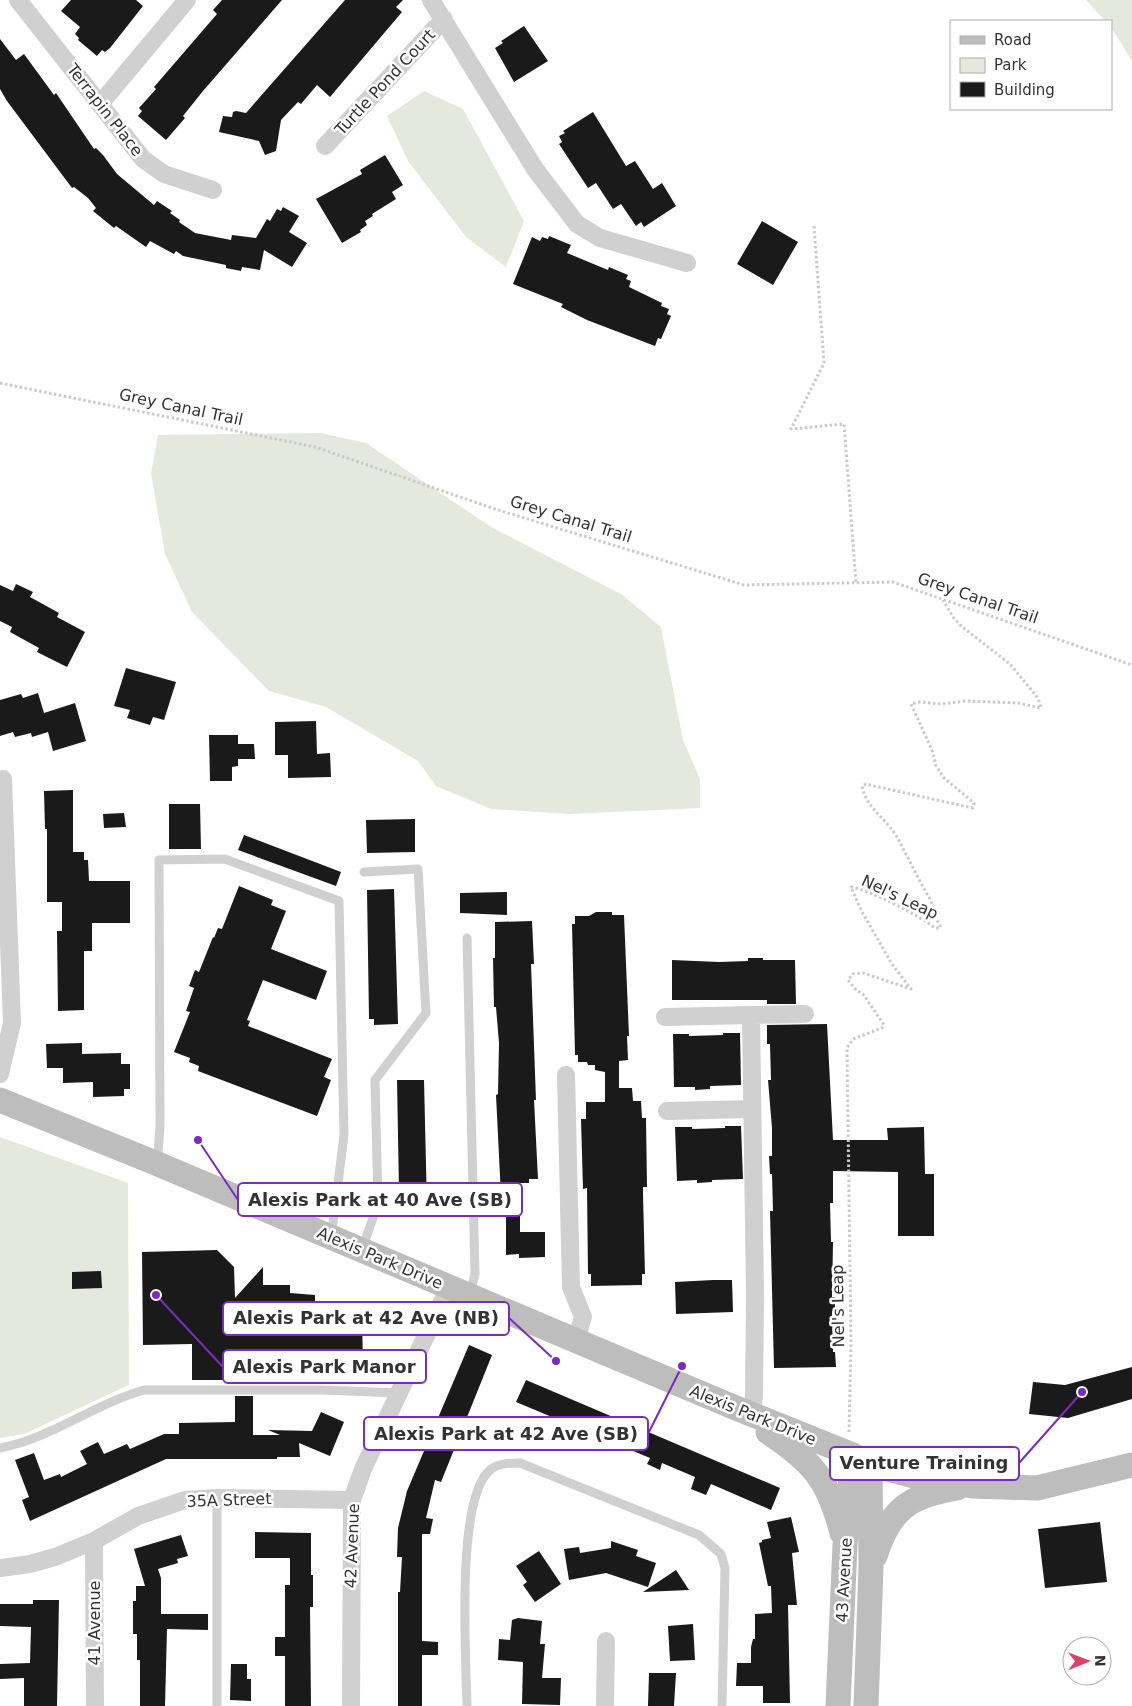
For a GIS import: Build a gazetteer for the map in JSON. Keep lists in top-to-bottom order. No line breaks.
{"streets":{"street":["Turtle Pond Court","Terrapin Place","Alexis Park Drive","35A Street","42 Avenue","43 Avenue","41 Avenue"],"path":["Grey Canal Trail","Nel's Leap"]},"crossings":[["Grey Canal Trail","Nel's Leap"],["Alexis Park Drive","42 Avenue"],["Alexis Park Drive","43 Avenue"],["35A Street","42 Avenue"],["35A Street","41 Avenue"]],"places":["Alexis Park at 40 Ave (SB)","Alexis Park Manor","Alexis Park at 42 Ave (NB)","Alexis Park at 42 Ave (SB)","Venture Training"],"legend":["Road","Park","Building"],"north":"right"}
